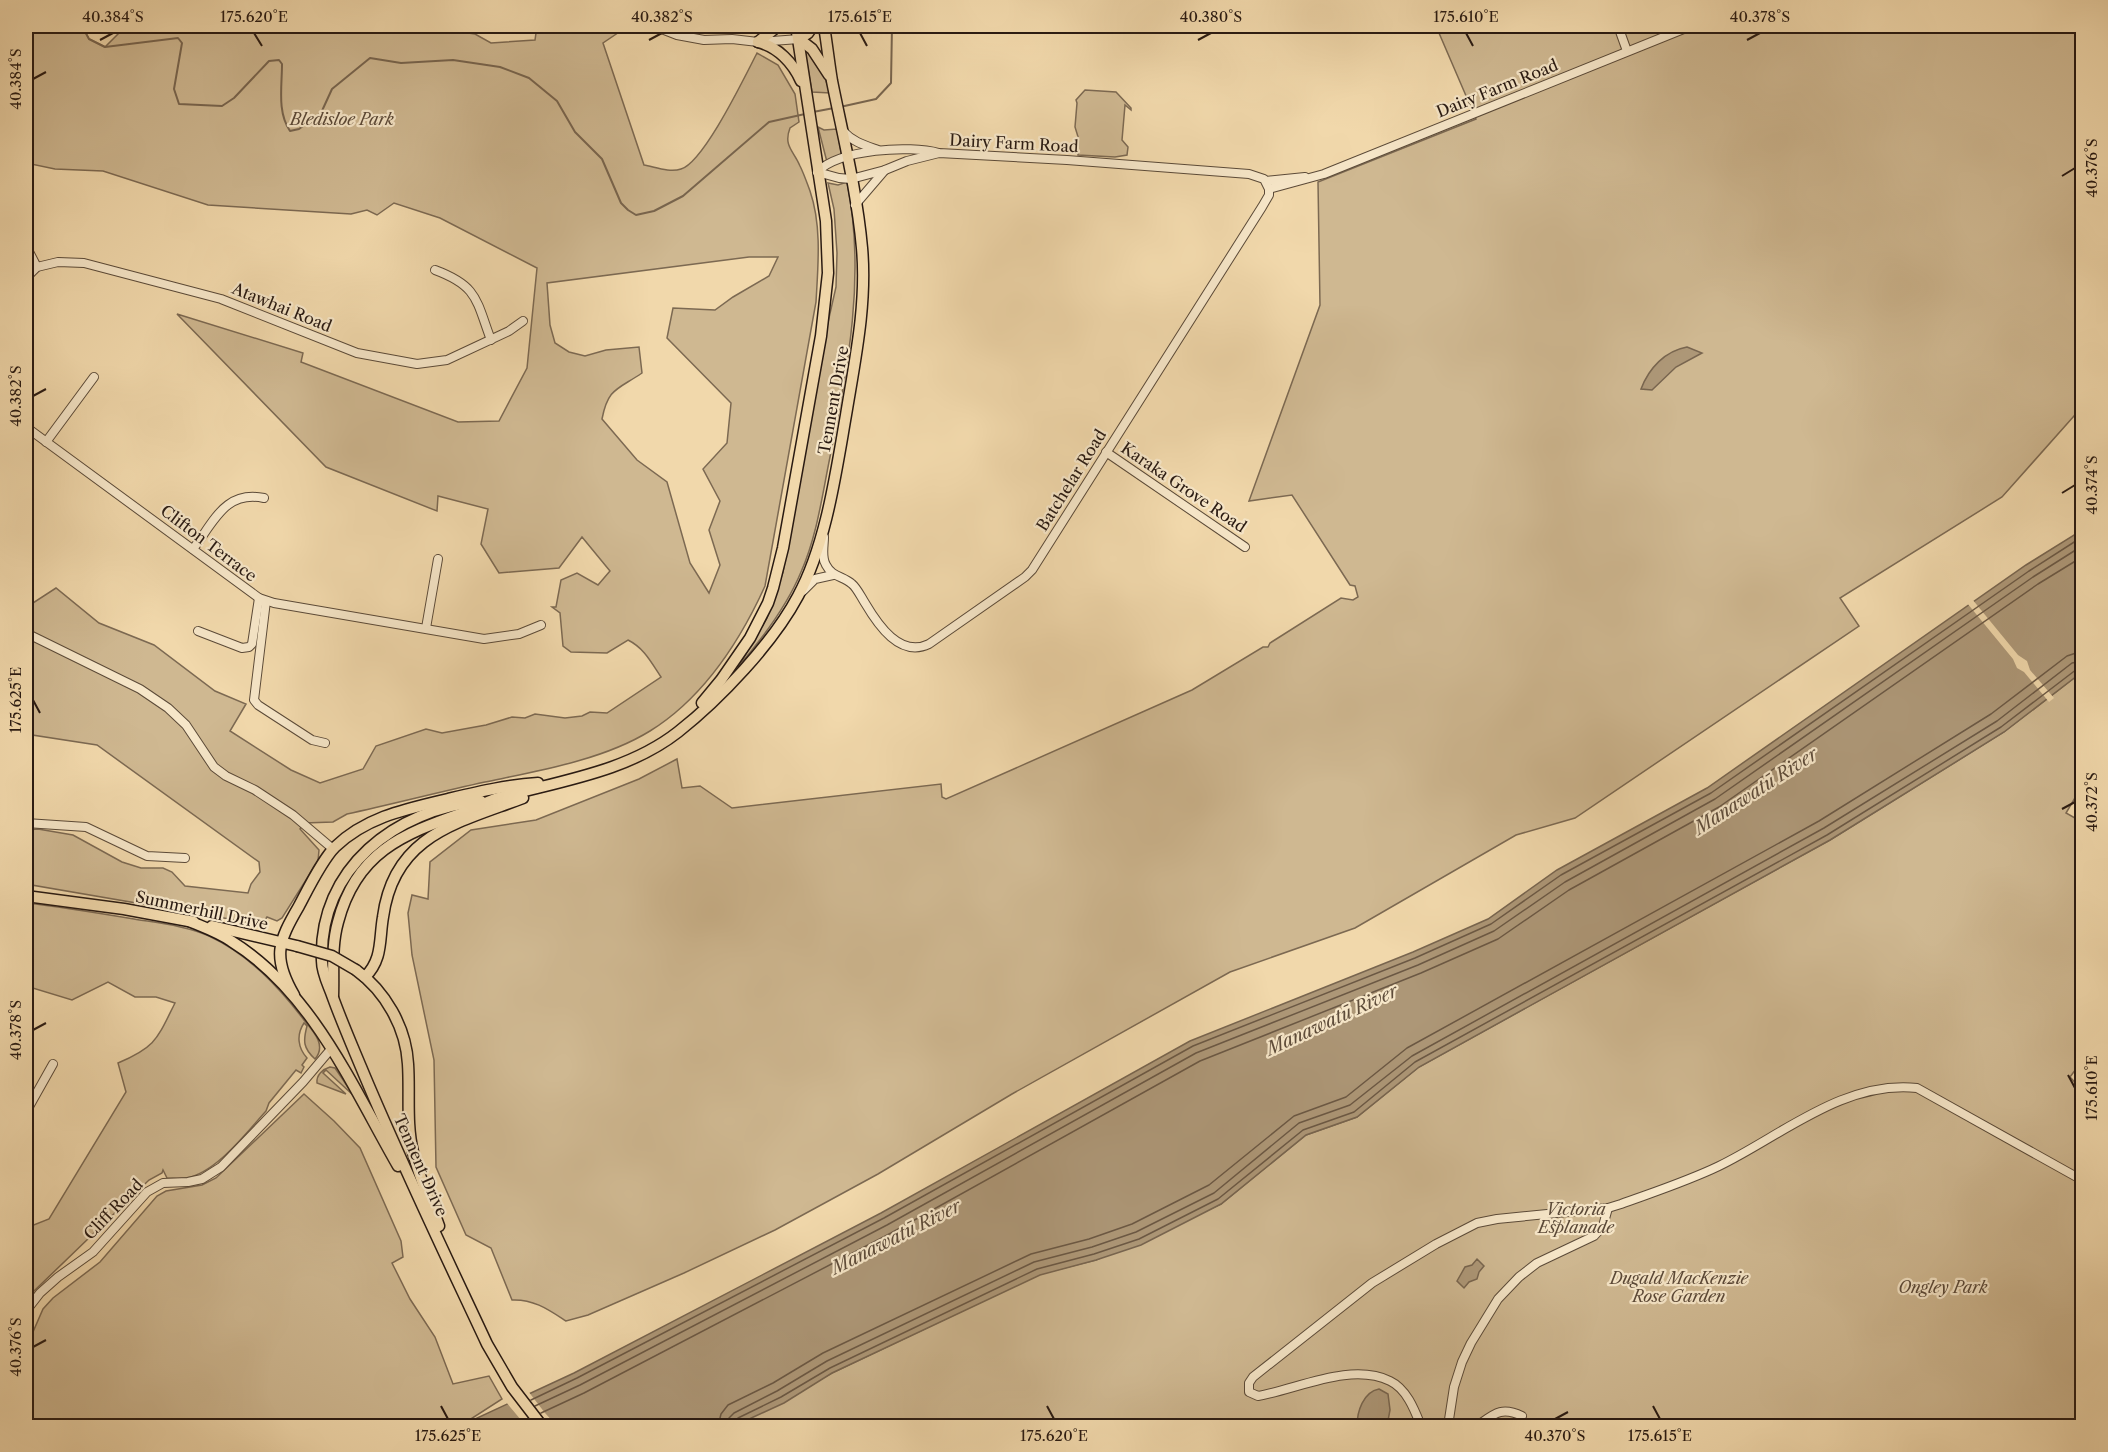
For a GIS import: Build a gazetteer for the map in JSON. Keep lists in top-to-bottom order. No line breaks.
{"streets":{"main road":["Tennent Drive","Summerhill Drive"],"street":["Dairy Farm Road","Atawhai Road","Batchelar Road","Karaka Grove Road","Clifton Terrace","Cliff Road"]},"crossings":[["Dairy Farm Road","Tennent Drive"],["Dairy Farm Road","Batchelar Road"],["Tennent Drive","Summerhill Drive"],["Batchelar Road","Karaka Grove Road"]],"water":["Manawatū River"],"parks":["Bledisloe Park","Victoria Esplanade","Dugald MacKenzie Rose Garden","Ongley Park"],"coordinates":["40.384°S","175.620°E","40.382°S","175.615°E","40.380°S","175.610°E","40.378°S","40.376°S","40.374°S","175.625°E","40.372°S","40.370°S"]}
